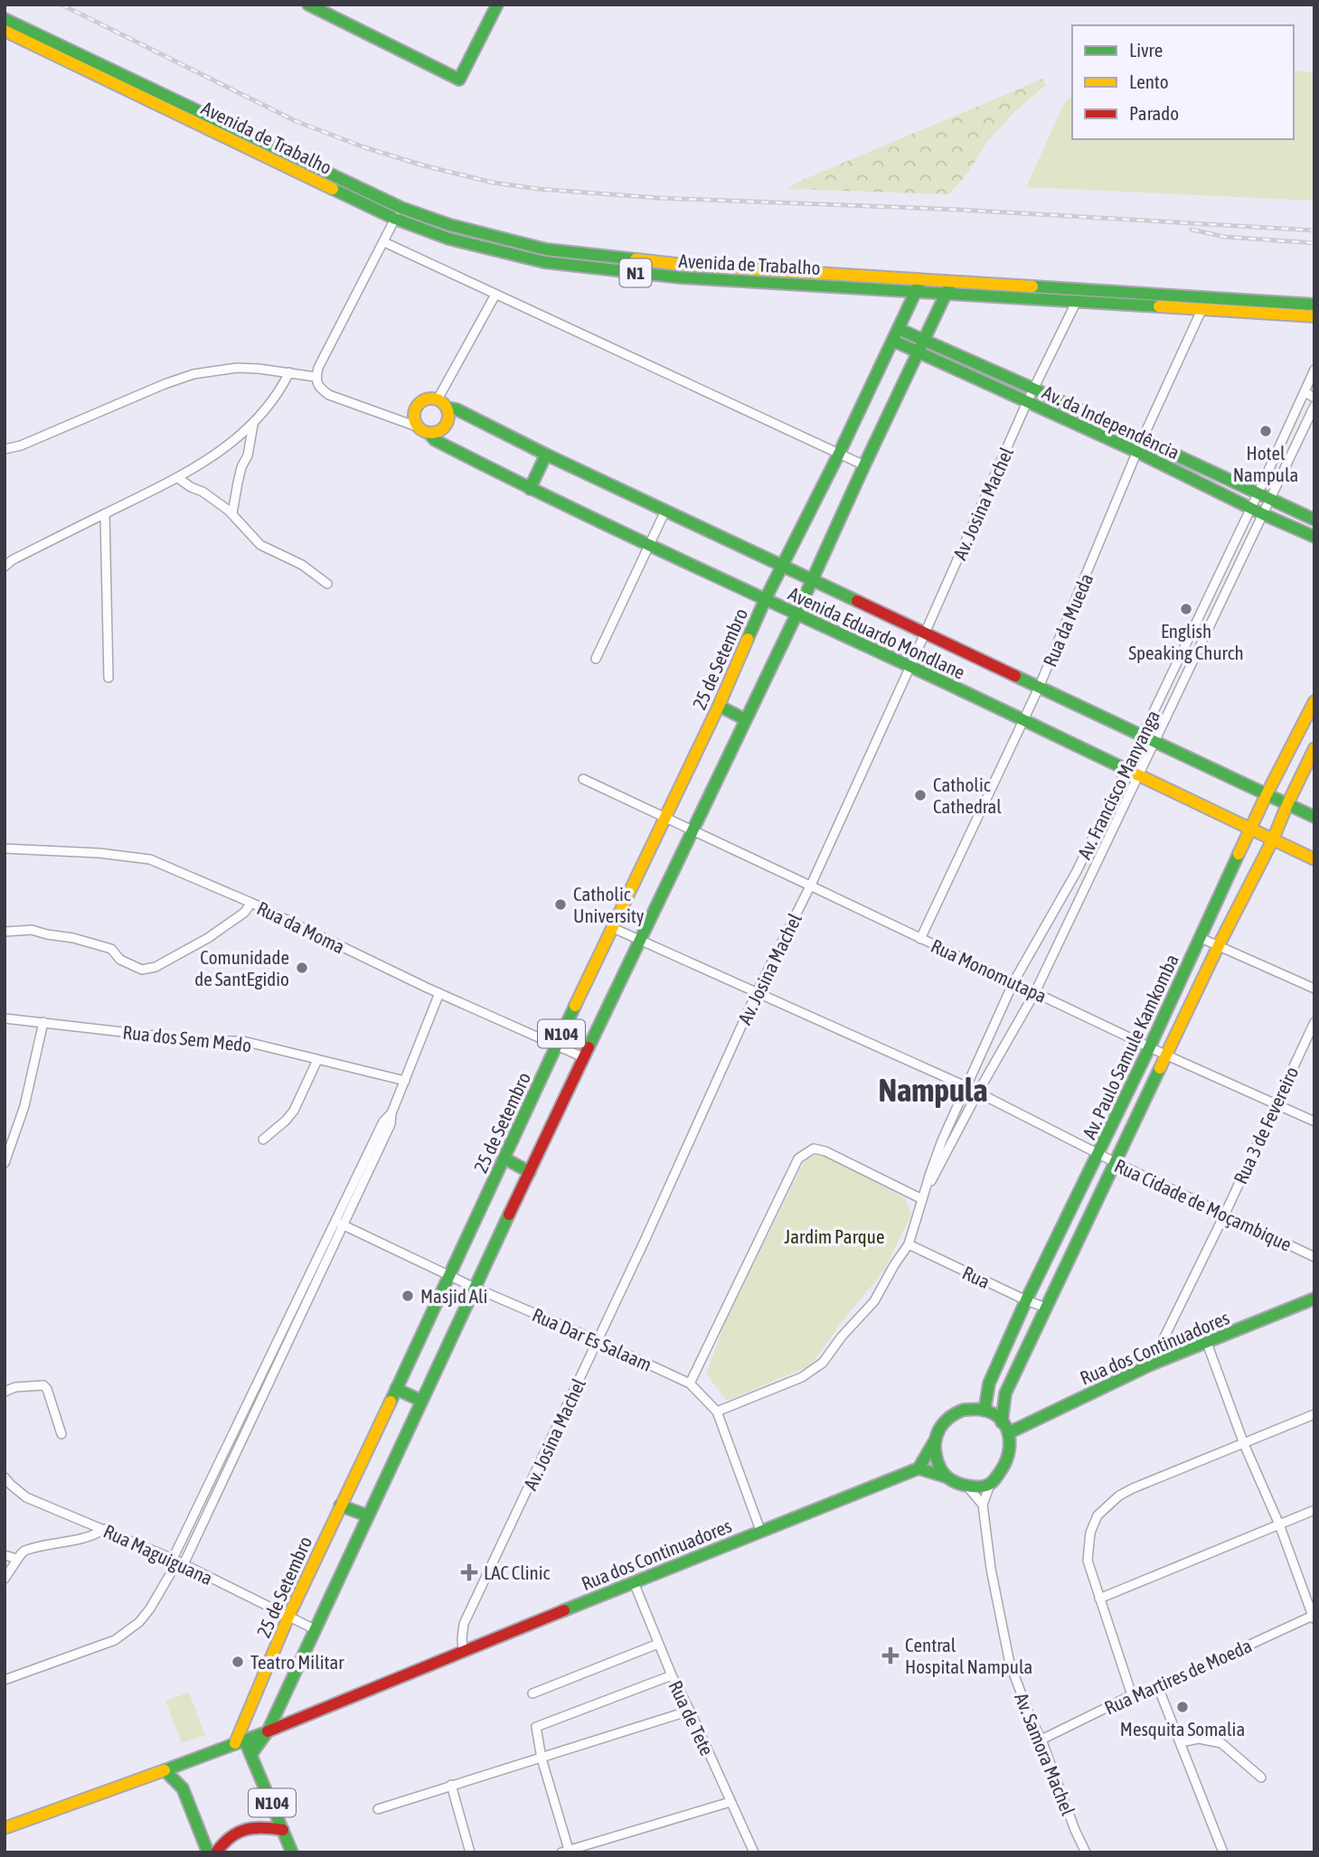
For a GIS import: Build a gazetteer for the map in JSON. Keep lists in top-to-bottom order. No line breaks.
{"streets":{"main road":["Avenida de Trabalho","N1","Av. da Independência","Avenida Eduardo Mondlane","25 de Setembro","N104","Av. Paulo Samule Kamkomba","Rua dos Continuadores"],"street":["Av. Josina Machel","Rua da Mueda","Av. Francisco Manyanga","Rua da Moma","Rua Monomutapa","Rua dos Sem Medo","Rua 3 de Fevereiro","Rua Cidade de Moçambique","Rua","Rua Dar Es Salaam","Rua Maguiguana","Rua Martires de Moeda","Rua de Tete","Av. Samora Machel"]},"crossings":[["Avenida de Trabalho","Av. Josina Machel"],["Avenida de Trabalho","Rua da Mueda"],["Avenida de Trabalho","25 de Setembro"],["Avenida de Trabalho","N104"],["Av. da Independência","Av. Josina Machel"],["Av. da Independência","Rua da Mueda"],["Av. da Independência","25 de Setembro"],["Av. da Independência","Av. Francisco Manyanga"],["Av. da Independência","N104"],["Av. Josina Machel","Avenida Eduardo Mondlane"],["Av. Josina Machel","Rua Monomutapa"],["Av. Josina Machel","Rua Cidade de Moçambique"],["Av. Josina Machel","Rua Dar Es Salaam"],["Av. Josina Machel","Rua dos Continuadores"],["Rua da Mueda","Avenida Eduardo Mondlane"],["Rua da Mueda","Rua Monomutapa"],["Avenida Eduardo Mondlane","25 de Setembro"],["Avenida Eduardo Mondlane","Av. Francisco Manyanga"],["Avenida Eduardo Mondlane","N104"],["Avenida Eduardo Mondlane","Av. Paulo Samule Kamkomba"],["25 de Setembro","Rua da Moma"],["25 de Setembro","Rua Monomutapa"],["25 de Setembro","Rua Cidade de Moçambique"],["25 de Setembro","Rua Dar Es Salaam"],["25 de Setembro","Rua dos Continuadores"],["25 de Setembro","Rua Maguiguana"],["Av. Francisco Manyanga","Rua Monomutapa"],["Av. Francisco Manyanga","Rua Cidade de Moçambique"],["Av. Francisco Manyanga","Rua"],["Av. Francisco Manyanga","Rua Dar Es Salaam"],["Rua da Moma","N104"],["Rua Monomutapa","N104"],["Rua Monomutapa","Av. Paulo Samule Kamkomba"],["Rua Monomutapa","Rua 3 de Fevereiro"],["N104","Rua Cidade de Moçambique"],["N104","Rua Dar Es Salaam"],["N104","Rua dos Continuadores"],["N104","Rua Maguiguana"],["Av. Paulo Samule Kamkomba","Rua Cidade de Moçambique"],["Av. Paulo Samule Kamkomba","Rua"],["Av. Paulo Samule Kamkomba","Rua dos Continuadores"],["Rua 3 de Fevereiro","Rua Cidade de Moçambique"],["Rua 3 de Fevereiro","Rua dos Continuadores"],["Rua Dar Es Salaam","Rua dos Continuadores"],["Rua dos Continuadores","Rua de Tete"],["Rua Martires de Moeda","Av. Samora Machel"]],"districts":["Nampula"],"parks":["Jardim Parque"],"places":{"other":["Hotel Nampula","English Speaking Church","Catholic Cathedral","Catholic University","Comunidade de SantEgidio","Masjid Ali","Teatro Militar","Mesquita Somalia"],"health":["LAC Clinic","Central Hospital Nampula"]},"legend":["Livre","Lento","Parado"]}
